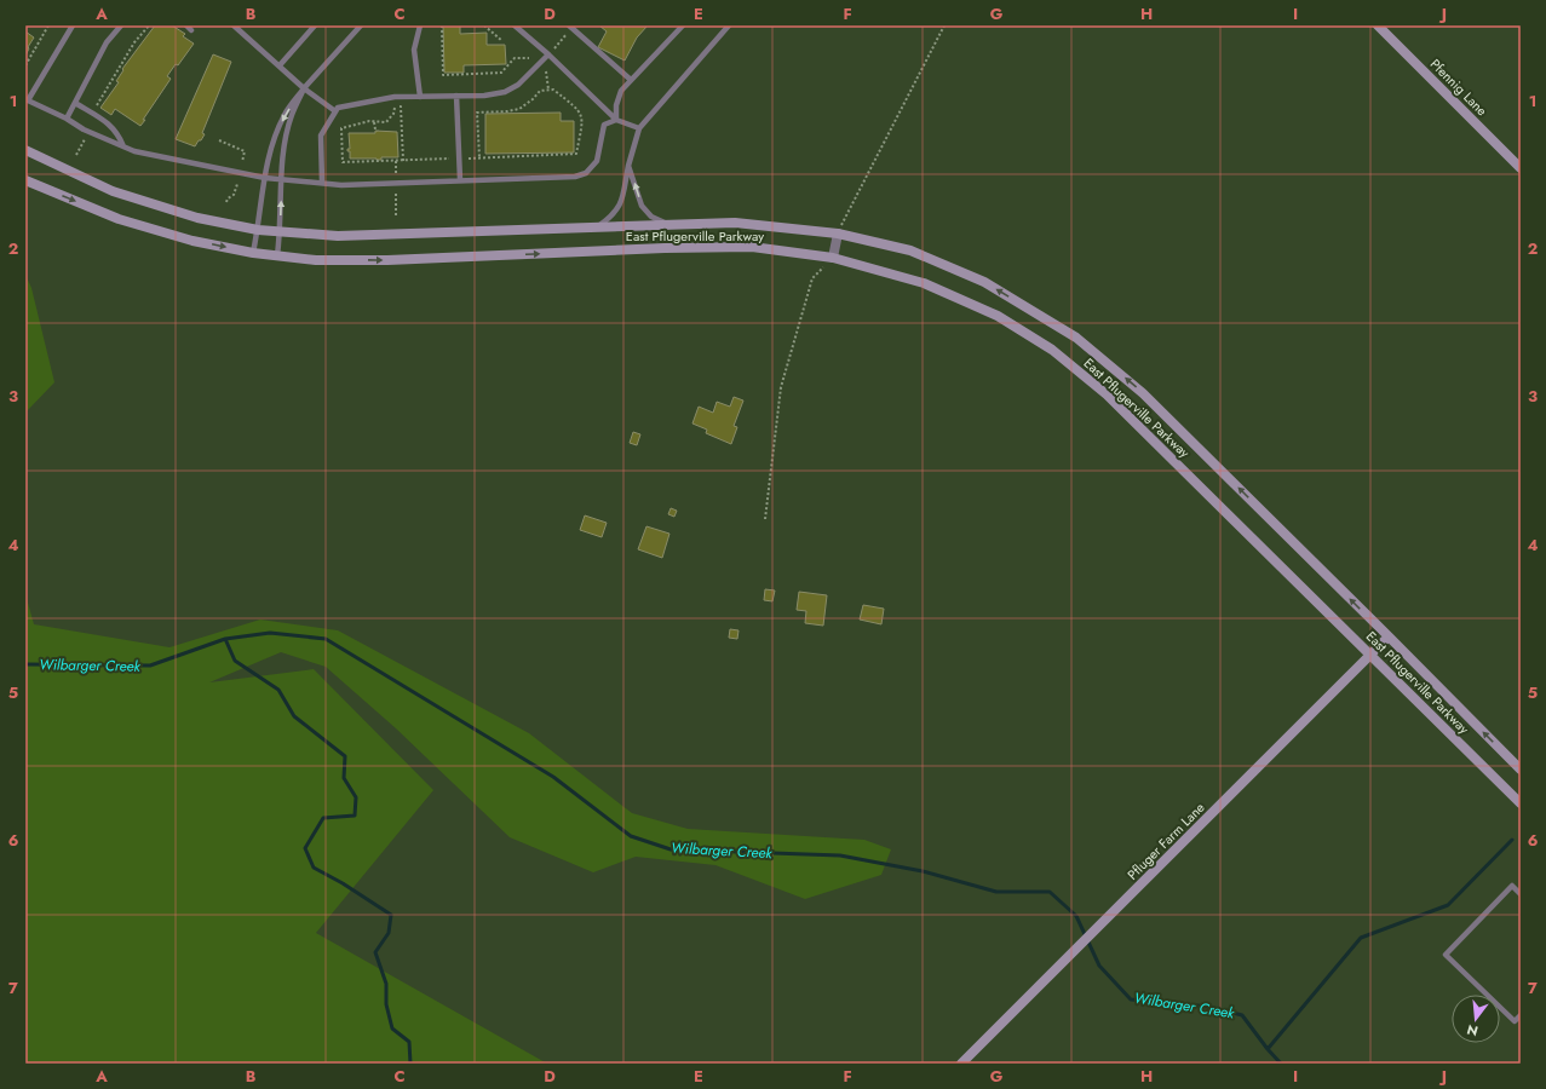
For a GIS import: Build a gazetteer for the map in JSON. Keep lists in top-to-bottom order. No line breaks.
{"streets":{"main road":["Pfennig Lane","East Pflugerville Parkway","Pfluger Farm Lane"]},"crossings":[["East Pflugerville Parkway","Pfluger Farm Lane"]],"water":["Wilbarger Creek"],"north":"bottom","grid":{"columns":["A","B","C","D","E","F","G","H","I","J"],"rows":["1","2","3","4","5","6","7"]}}
